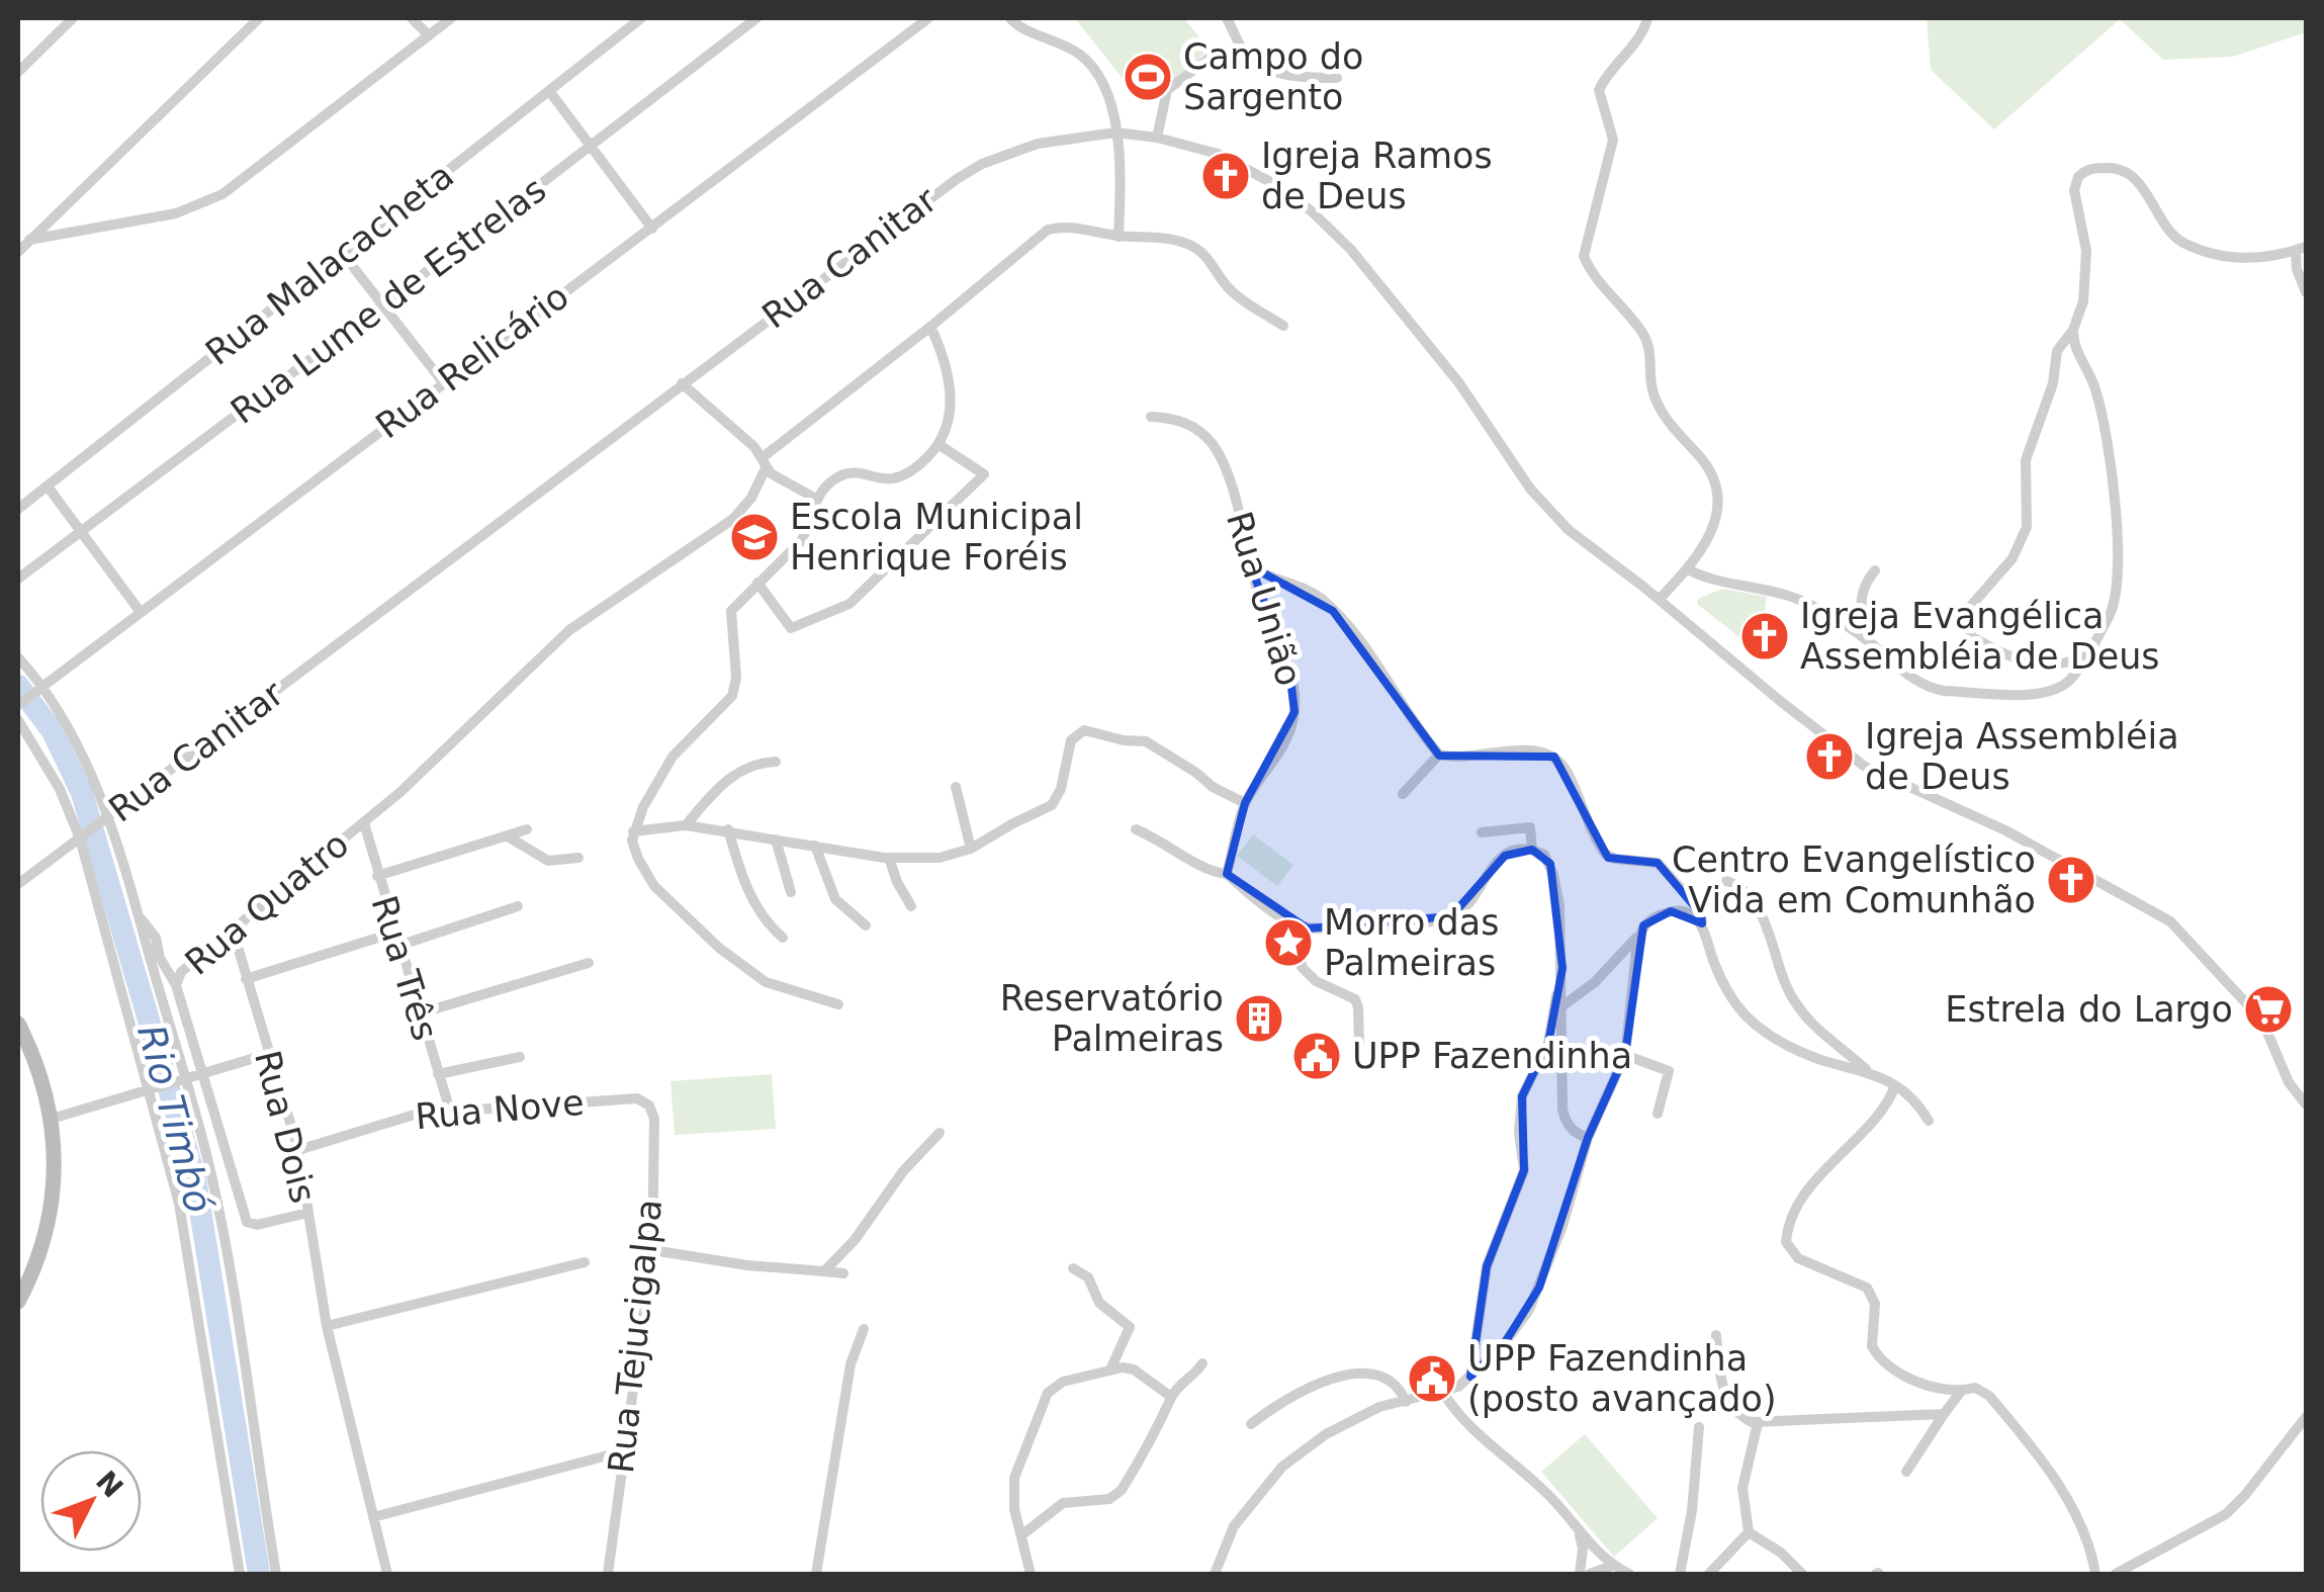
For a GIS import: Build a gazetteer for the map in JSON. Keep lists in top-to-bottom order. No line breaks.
{"streets":{"street":["Rua Canitar","Rua Malacacheta","Rua Lume de Estrelas","Rua Relicário","Rua União","Rua Quatro","Rua Três","Rua Nove","Rua Dois","Rua Tejucigalpa"]},"crossings":[["Rua Quatro","Rua Três"],["Rua Quatro","Rua Dois"],["Rua Três","Rua Nove"],["Rua Nove","Rua Dois"],["Rua Nove","Rua Tejucigalpa"]],"water":["Rio Timbó"],"places":{"sports":["Campo do Sargento"],"church":["Igreja Ramos de Deus","Igreja Evangélica Assembléia de Deus","Igreja Assembléia de Deus","Centro Evangelístico Vida em Comunhão"],"school or university":["Escola Municipal Henrique Foréis"],"place":["Morro das Palmeiras"],"supermarket":["Estrela do Largo"],"building":["Reservatório Palmeiras"],"public building":["UPP Fazendinha","UPP Fazendinha (posto avançado)"]},"north":"top right"}
